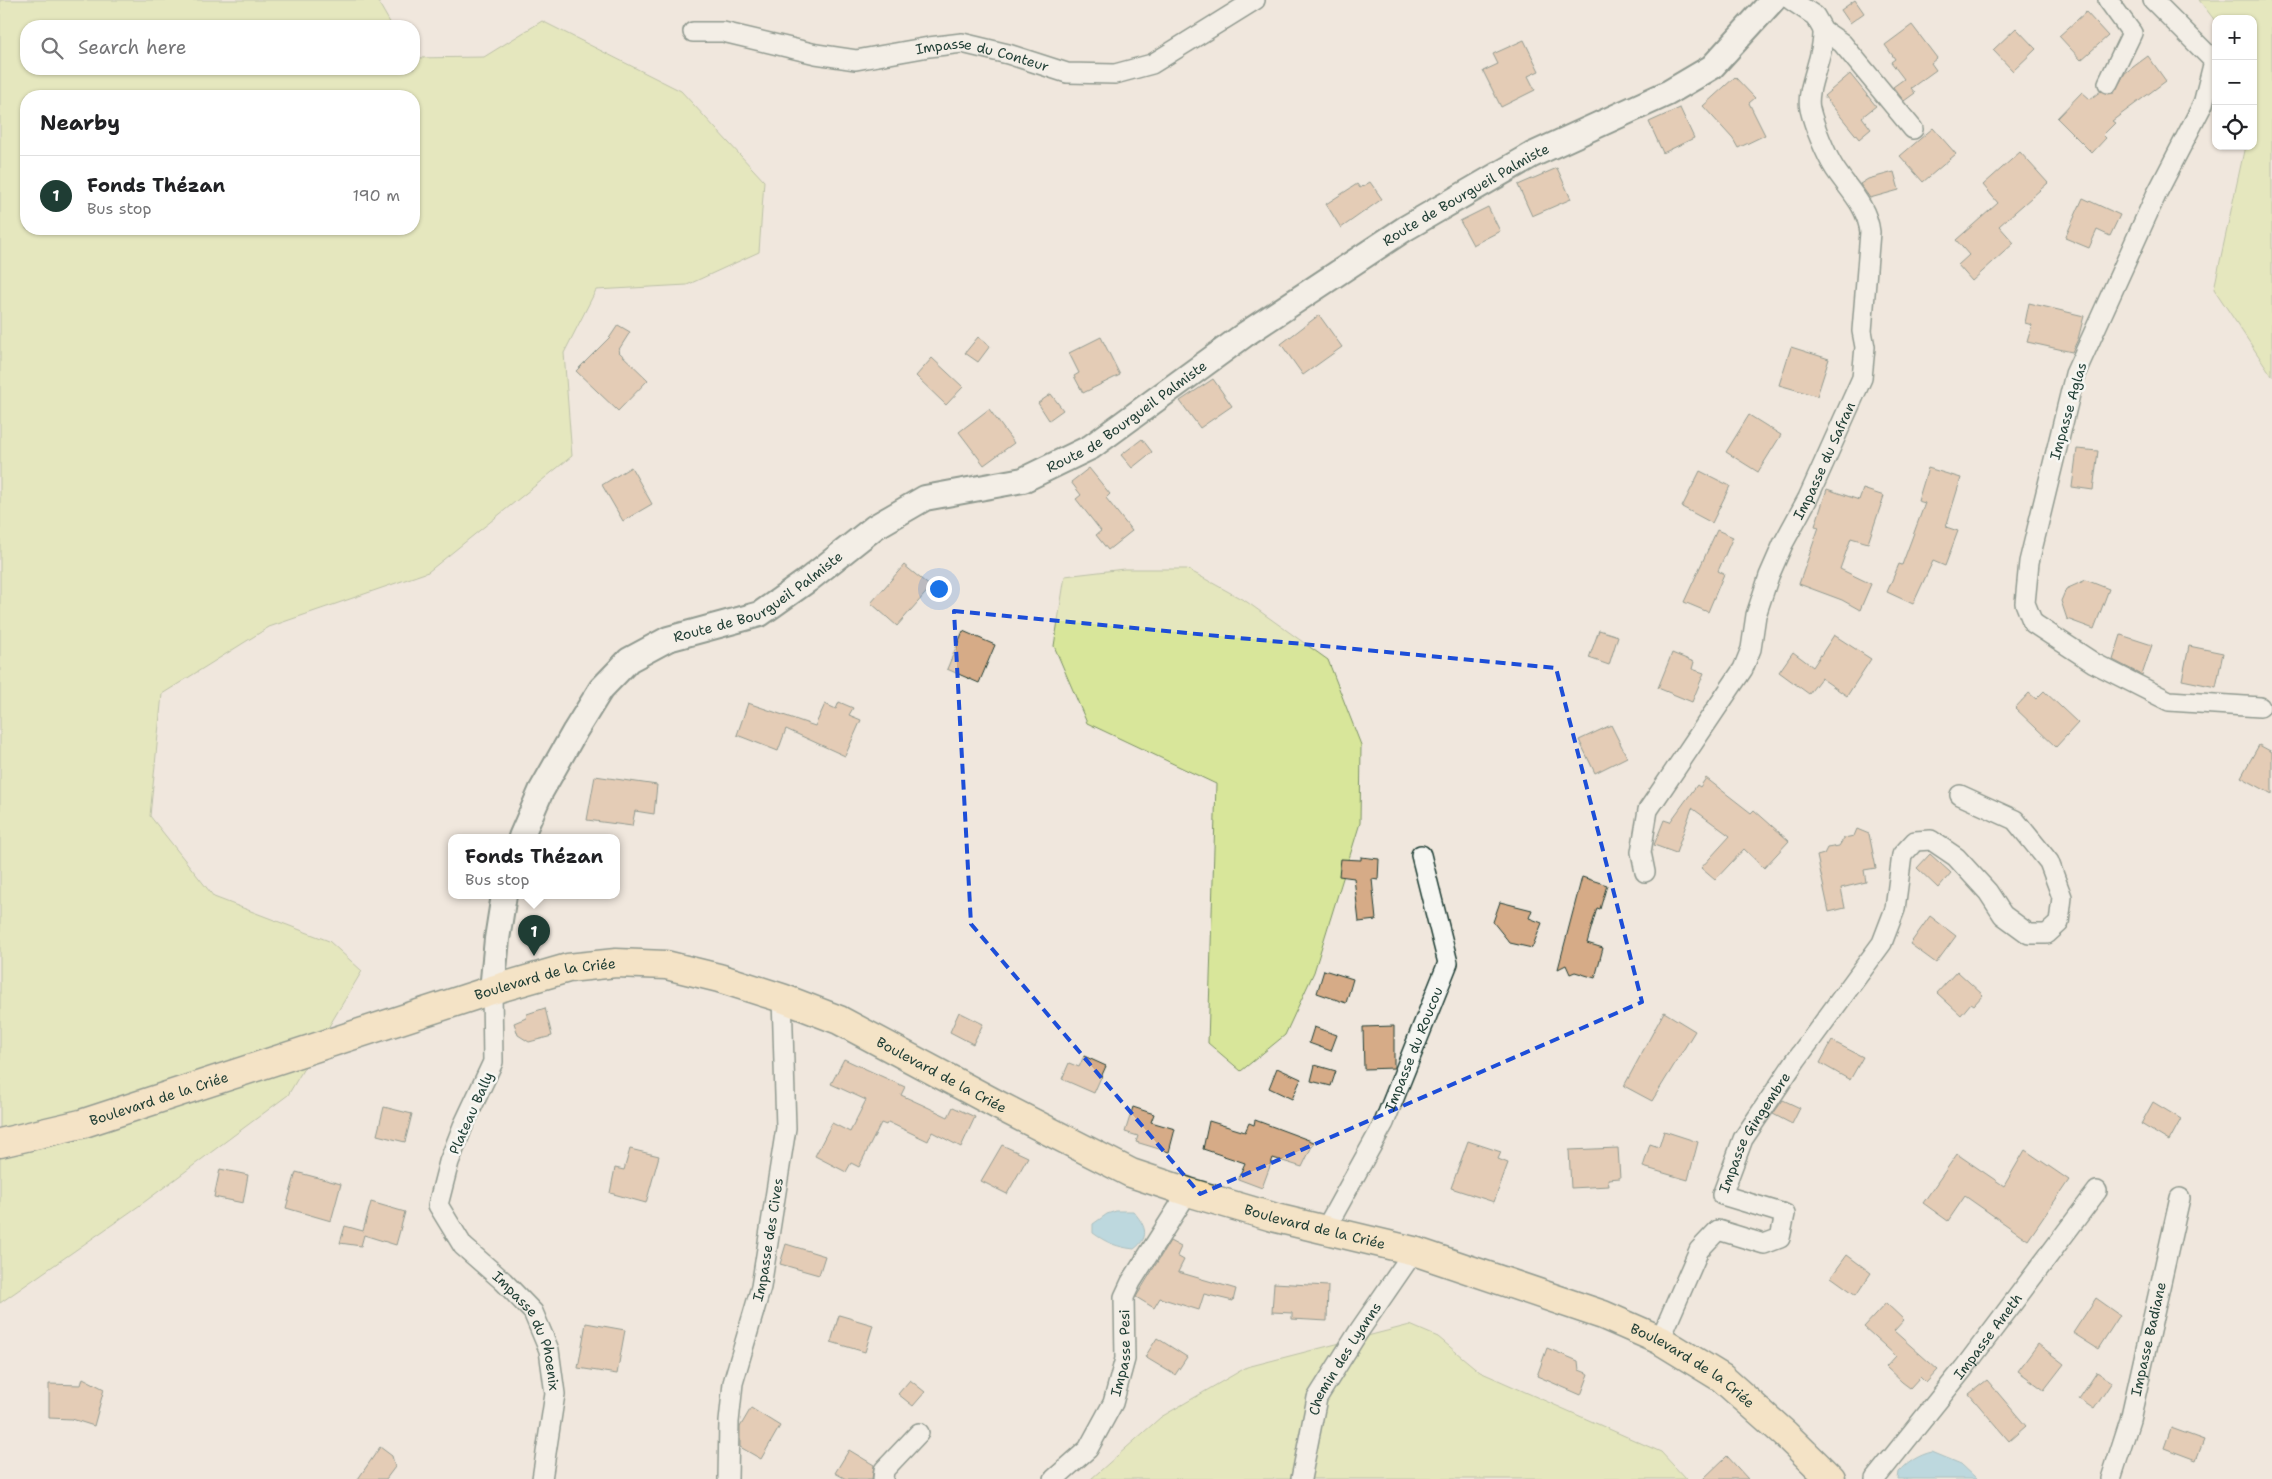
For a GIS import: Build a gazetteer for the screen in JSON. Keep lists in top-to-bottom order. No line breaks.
{"streets":{"main road":["Boulevard de la Criée"],"street":["Impasse du Conteur","Route de Bourgueil Palmiste","Impasse Aglas","Impasse du Safran","Impasse du Roucou","Plateau Bally","Impasse Gingembre","Impasse des Cives","Impasse du Phoenix","Impasse Aneth","Impasse Badiane","Impasse Pesi","Chemin des Lyanns"]},"crossings":[["Boulevard de la Criée","Impasse du Roucou"],["Boulevard de la Criée","Plateau Bally"],["Boulevard de la Criée","Impasse Gingembre"],["Boulevard de la Criée","Impasse des Cives"],["Boulevard de la Criée","Impasse Pesi"],["Boulevard de la Criée","Chemin des Lyanns"],["Plateau Bally","Impasse du Phoenix"]],"page":{"map_buttons":["+","−"],"search":"Search here","heading":"Nearby","list":[{"mark":"1","name":"Fonds Thézan","note":"Bus stop","value":"190 m"}],"popup":["Fonds Thézan","Bus stop"],"pins":"1"}}
